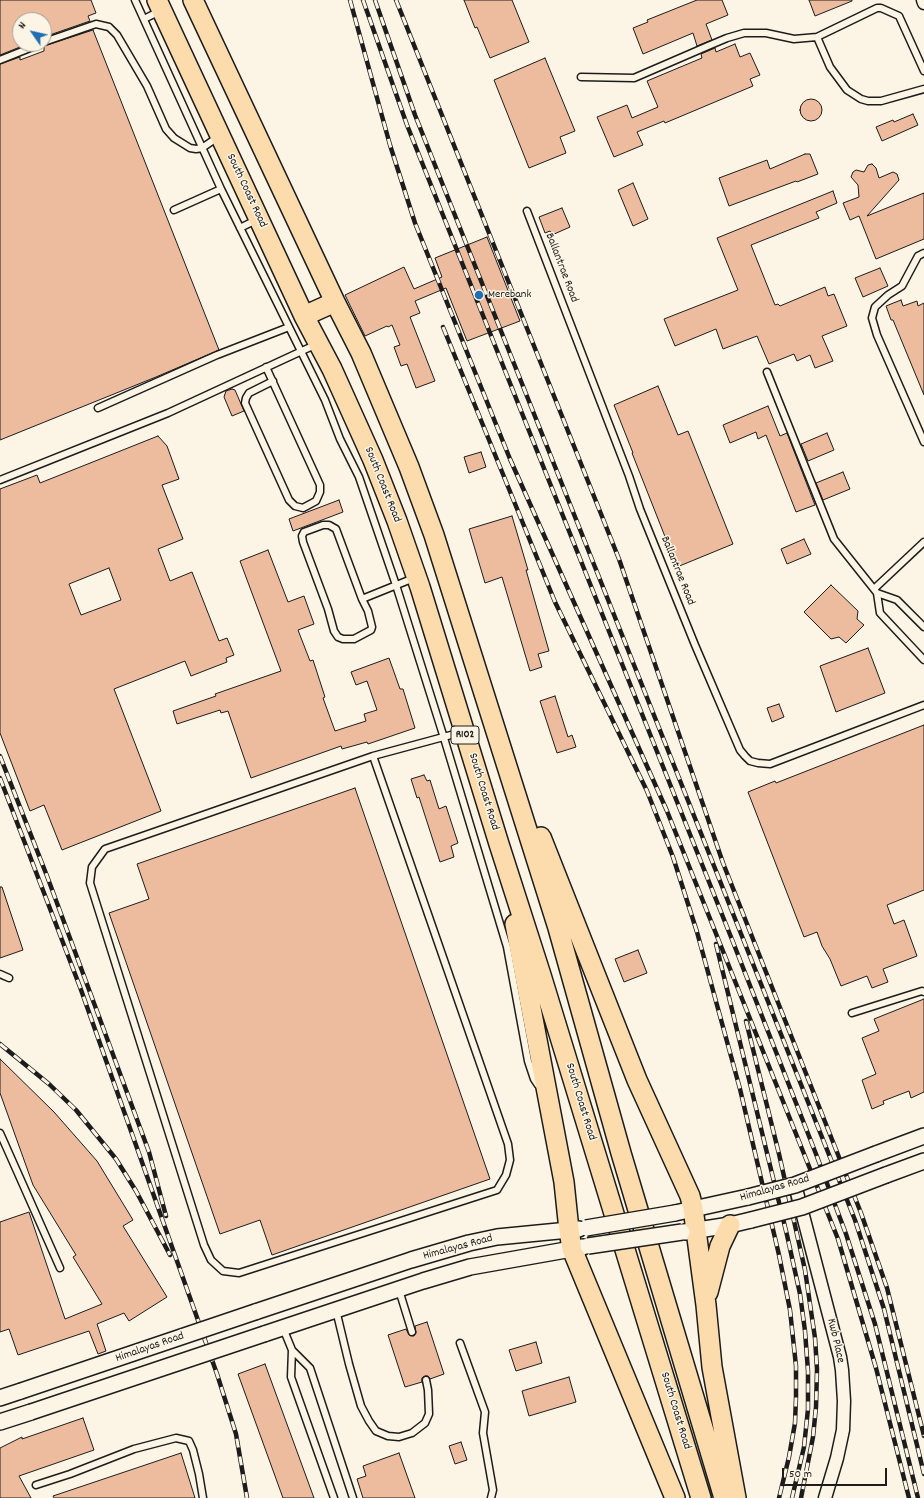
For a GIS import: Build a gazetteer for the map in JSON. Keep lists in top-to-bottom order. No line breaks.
{"streets":{"main road":["South Coast Road","R102"],"street":["Himalayas Road","Kwb Place"],"lane":["Ballantrae Road"]},"crossings":[["Himalayas Road","Kwb Place"]],"places":["Merebank"],"scale_bar":"50 m","north":"top left"}
